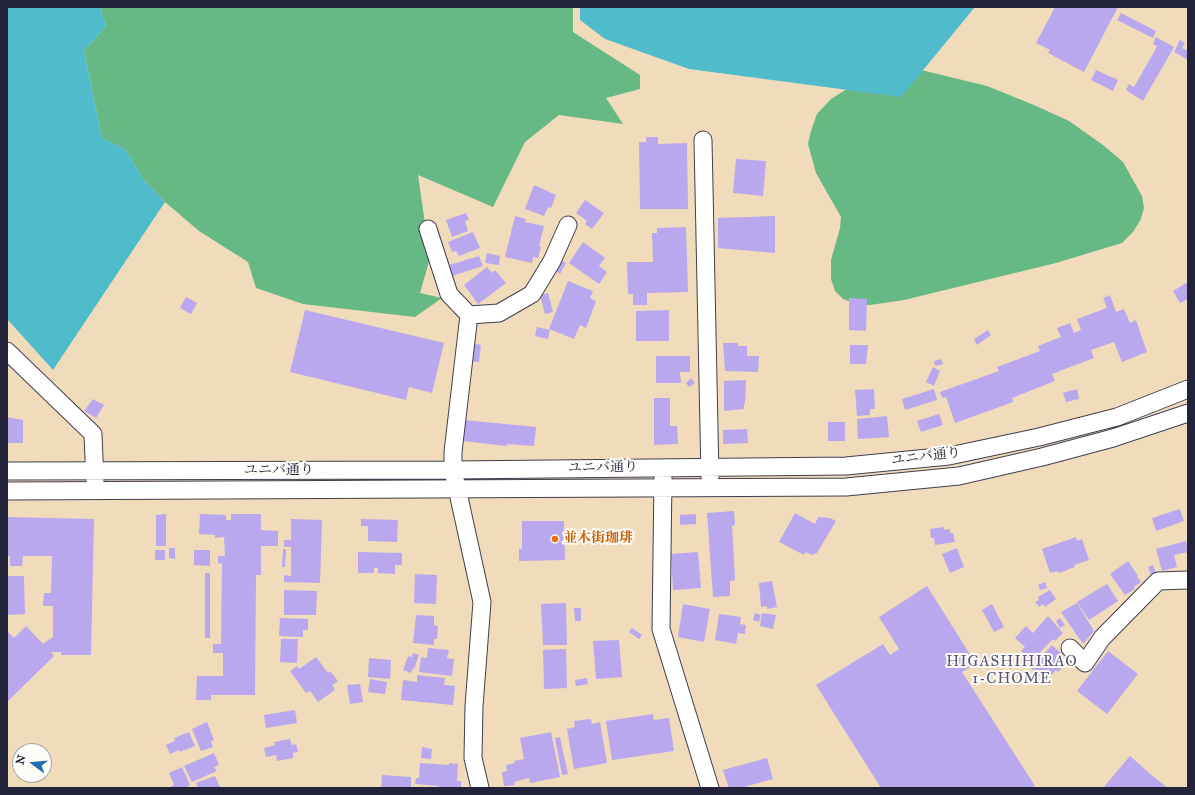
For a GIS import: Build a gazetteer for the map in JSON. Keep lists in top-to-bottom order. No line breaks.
{"streets":{"street":["ユニバ通り"]},"districts":["HIGASHIHIRAO 1-CHOME"],"places":["並木街珈琲"],"north":"left"}
